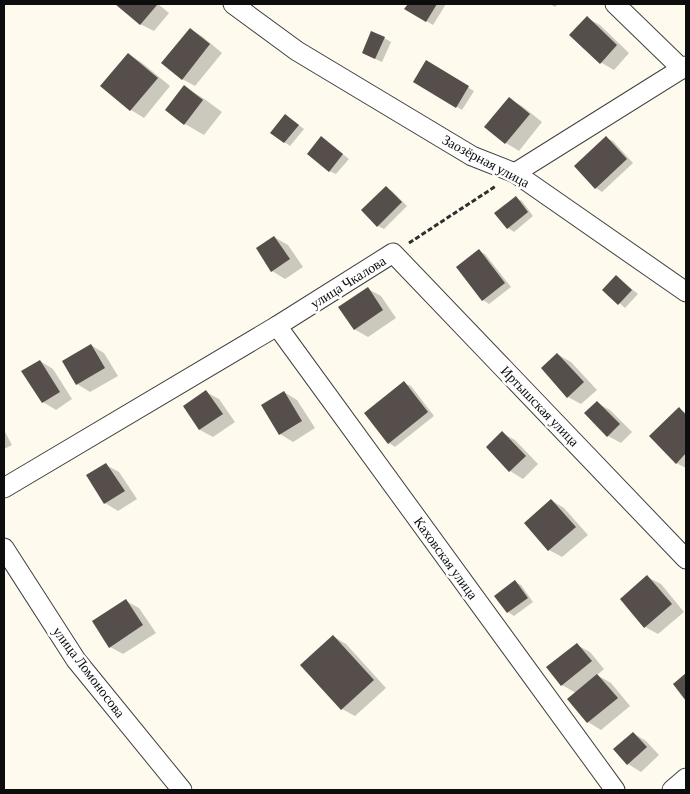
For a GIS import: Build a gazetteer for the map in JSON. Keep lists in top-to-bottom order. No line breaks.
{"streets":{"street":["Заозёрная улица","улица Чкалова","Иртышская улица","Каховская улица","улица Ломоносова"]},"crossings":[["Заозёрная улица","улица Чкалова"],["улица Чкалова","Иртышская улица"],["улица Чкалова","Каховская улица"]]}
